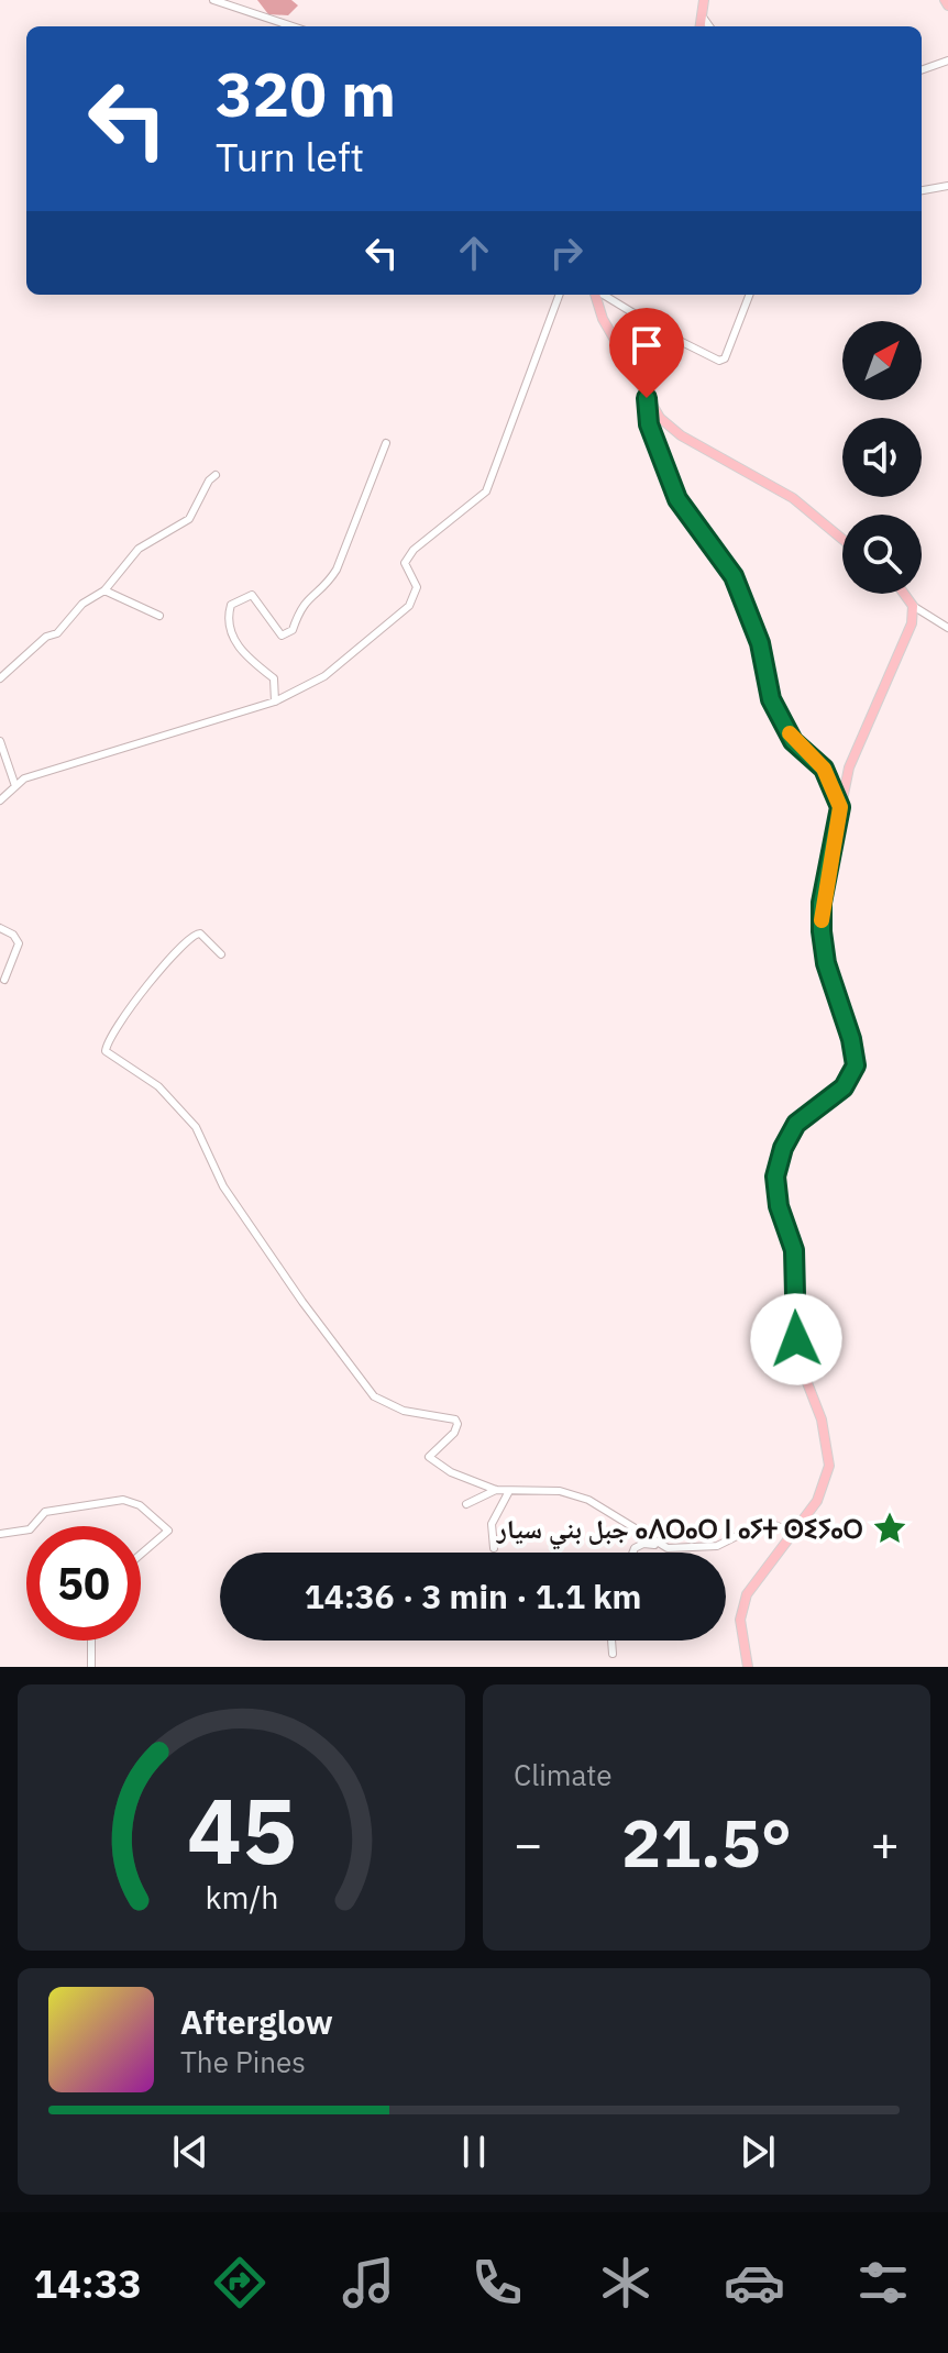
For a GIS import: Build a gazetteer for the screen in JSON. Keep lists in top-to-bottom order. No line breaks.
{"places":{"place":["جبل بني سيار ⴰⴷⵔⴰⵔ ⵏ ⴰⵢⵜ ⵙⵉⵢⴰⵔ"]},"north":"top right","page":{"turn":["320 m","Turn left"],"limit":"50","trip":"14:36 · 3 min · 1.1 km","tile":"Climate","heat":["−","21.5°","+"],"song":["Afterglow","The Pines"],"tabs":"14:33","gauge":["45","km/h"]}}
